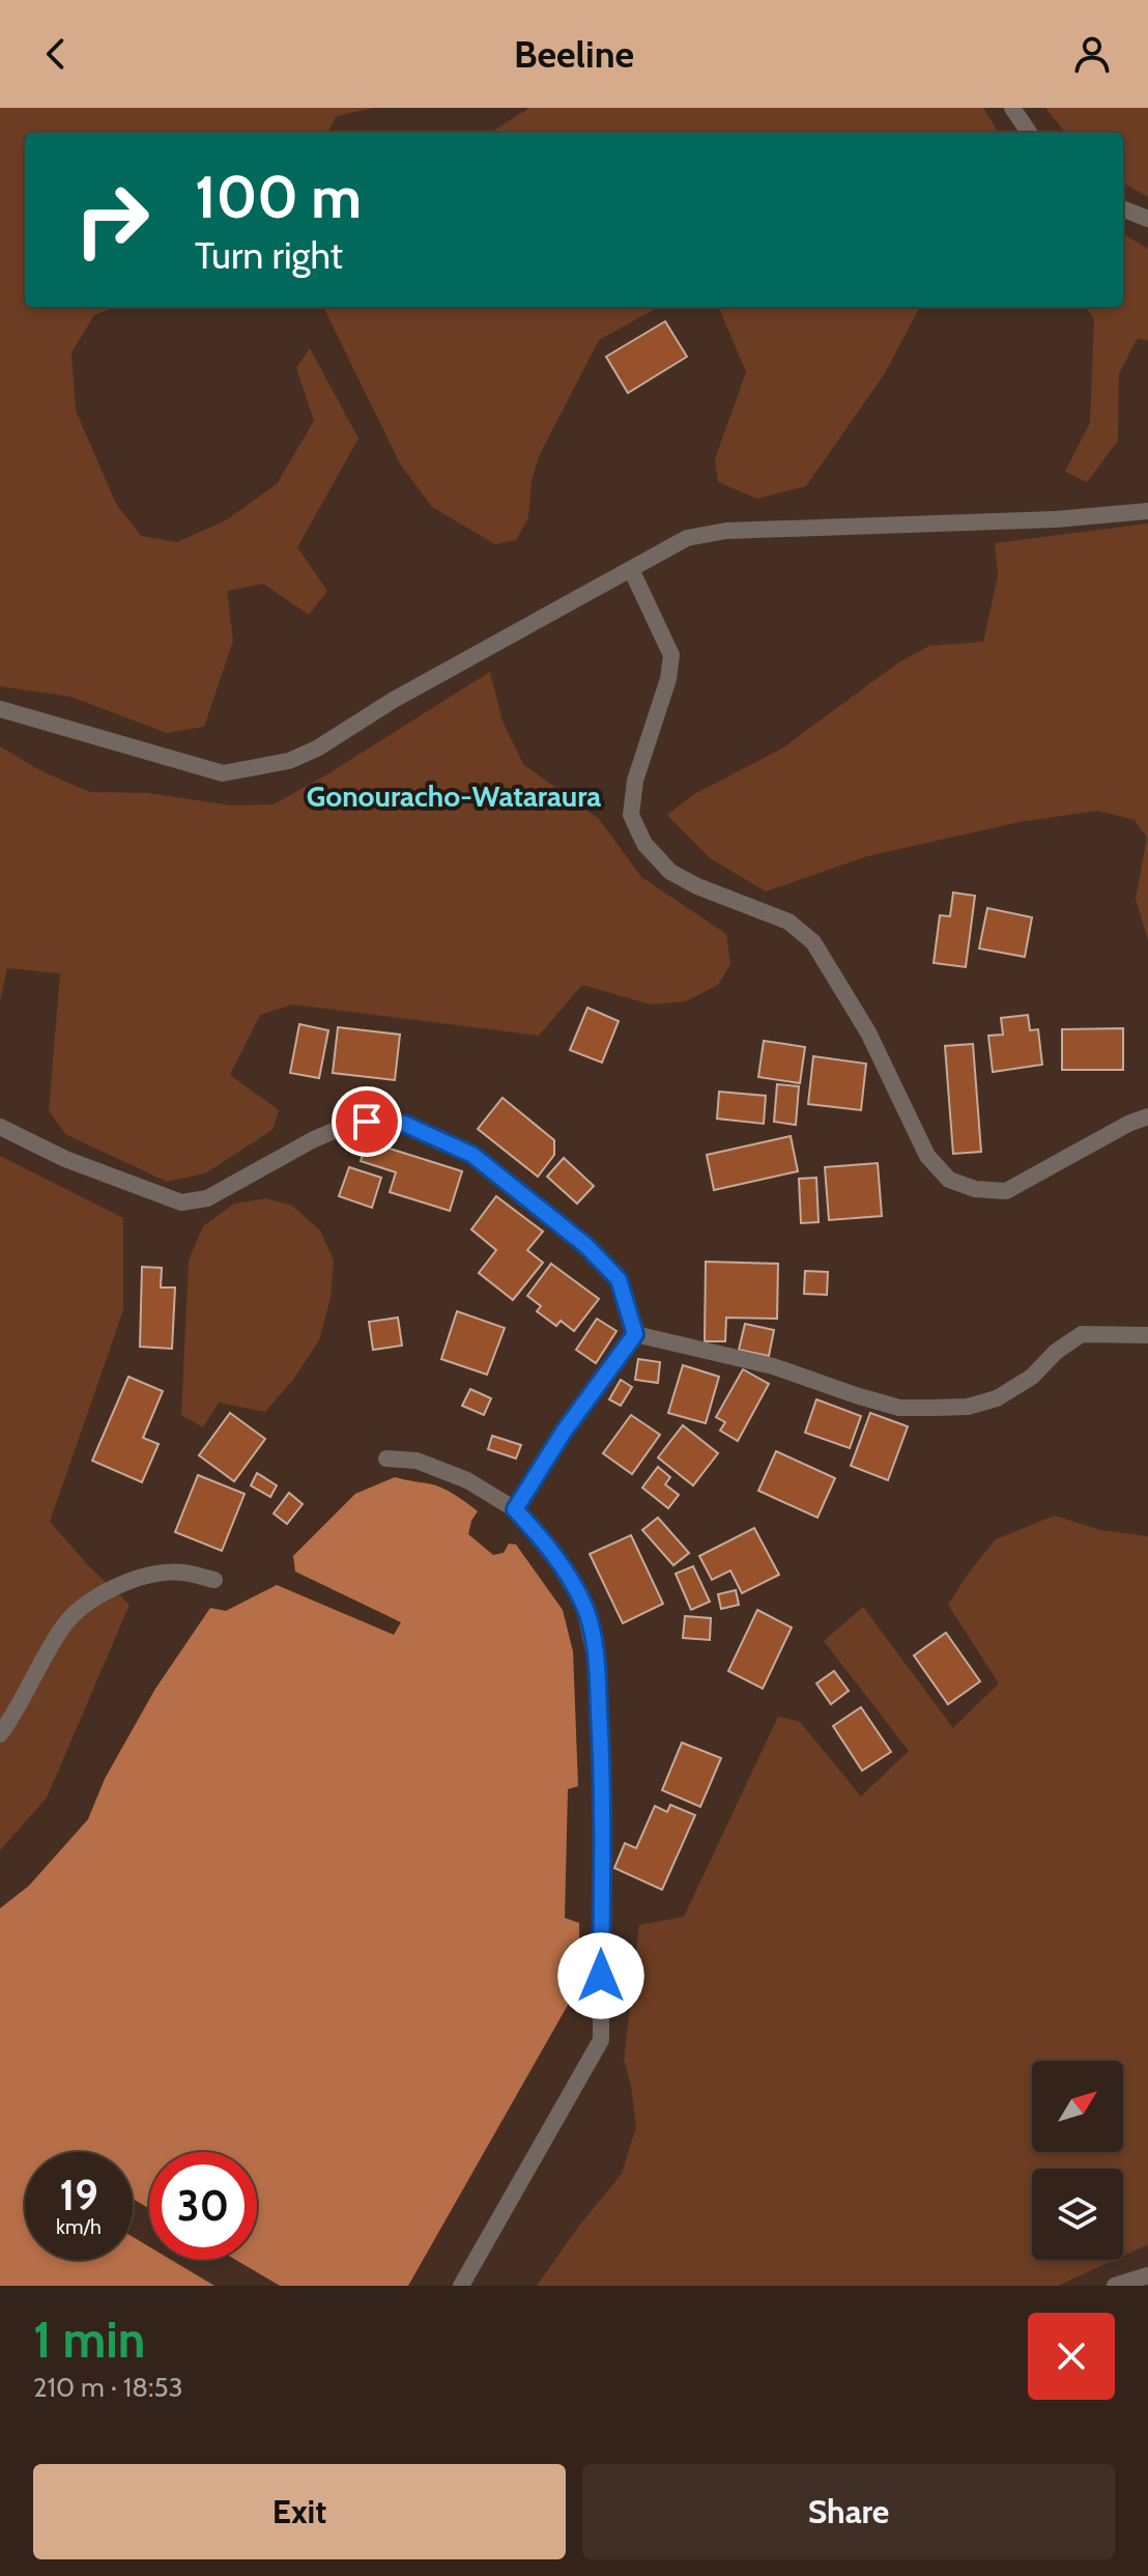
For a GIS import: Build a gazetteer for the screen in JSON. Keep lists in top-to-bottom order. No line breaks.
{"districts":["Gonouracho-Wataraura"],"north":"top right","page":{"header":"Beeline","turn":["100 m","Turn right"],"speed":"19 km/h","limit":"30","heading":["1 min","210 m · 18:53"],"buttons":["Exit","Share"]}}
